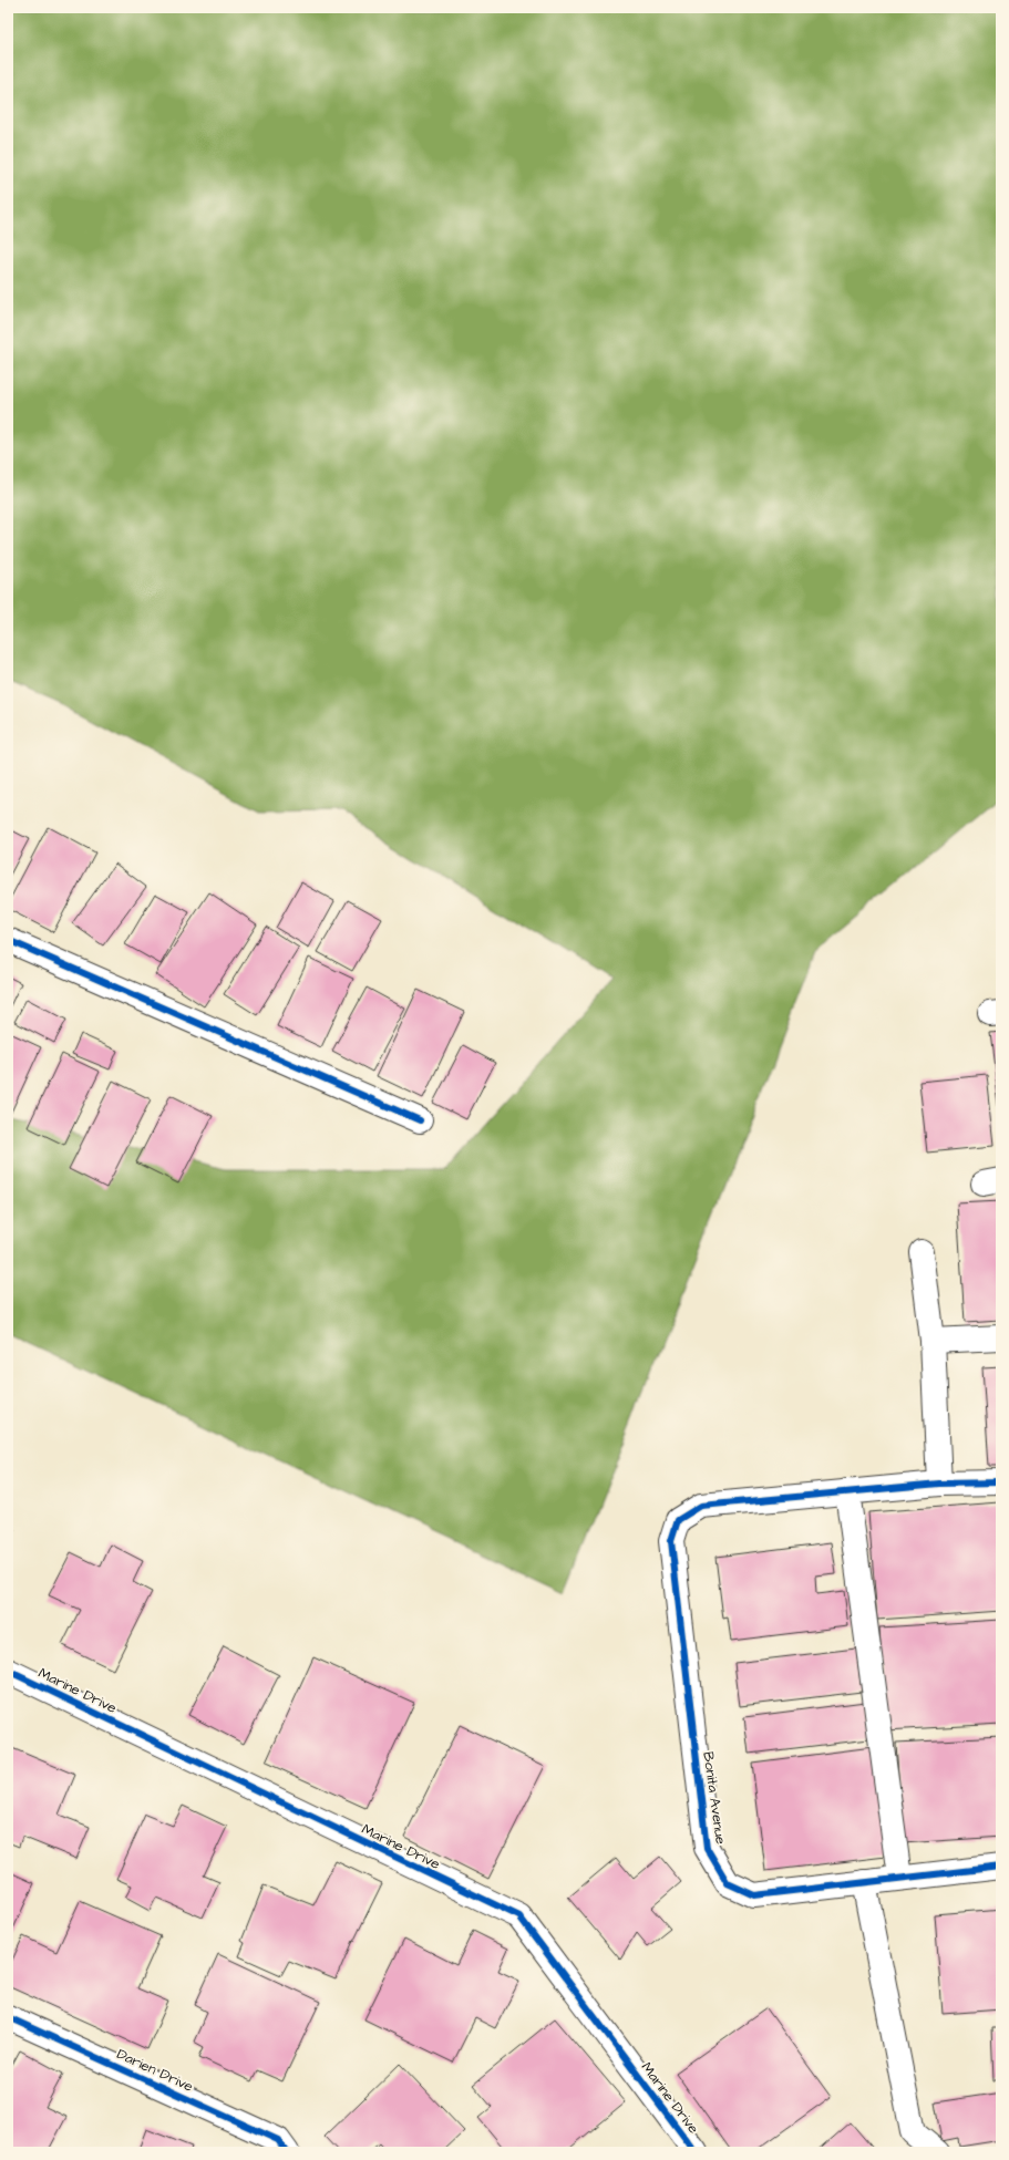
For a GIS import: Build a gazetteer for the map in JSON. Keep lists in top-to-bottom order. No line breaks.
{"streets":{"street":["Marine Drive","Bonita Avenue","Darien Drive"]}}
